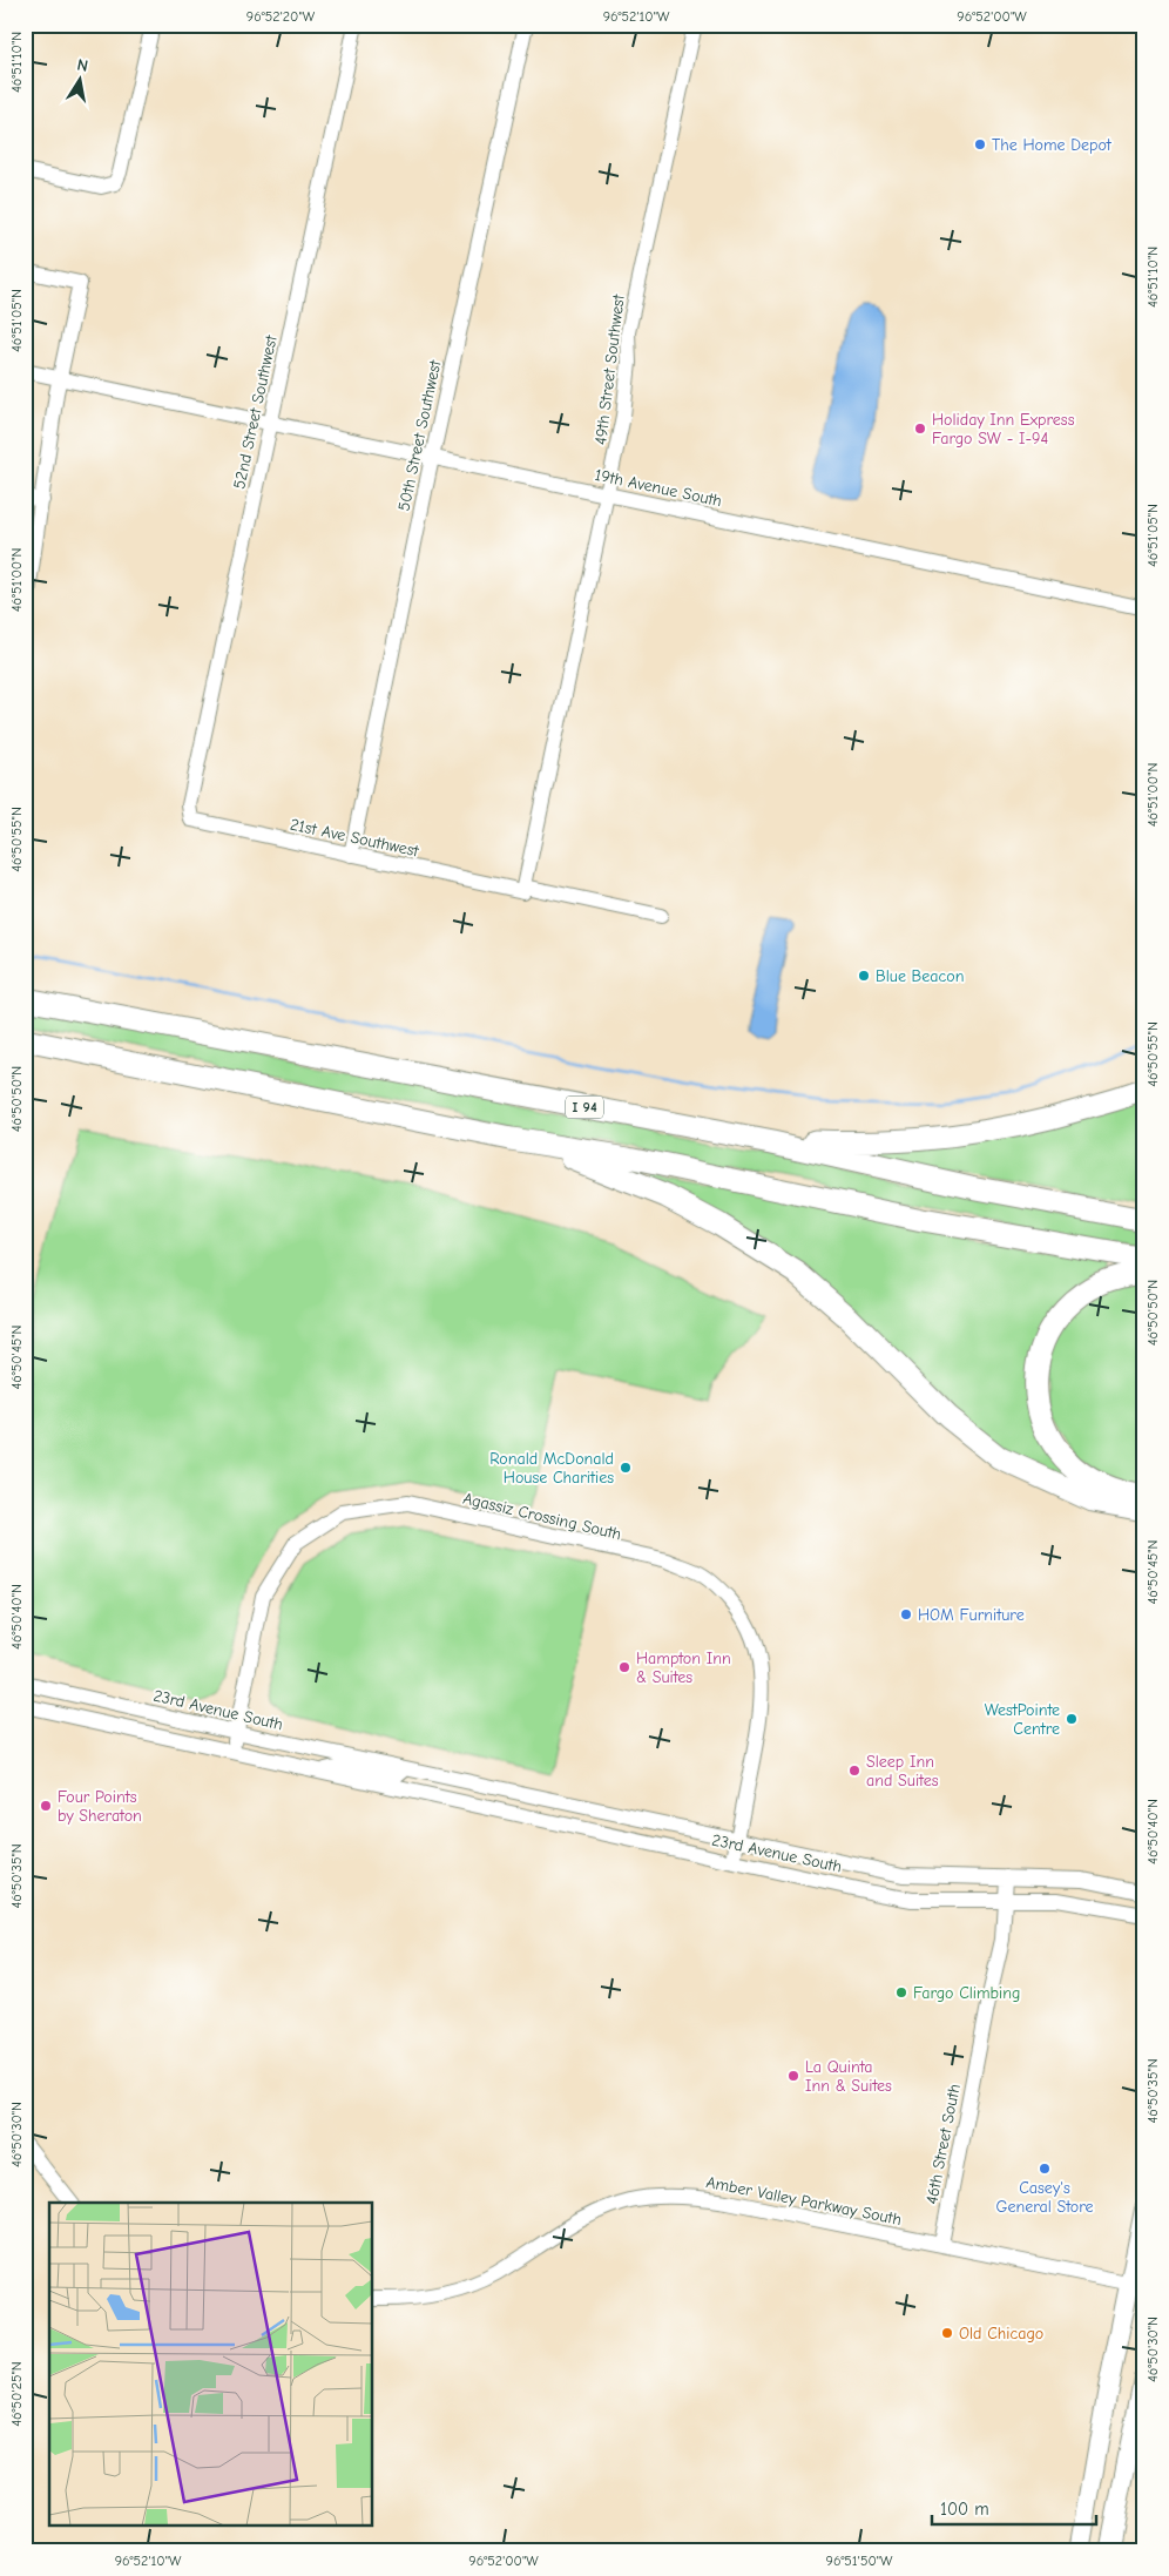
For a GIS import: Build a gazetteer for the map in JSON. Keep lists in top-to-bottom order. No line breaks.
{"streets":{"highway":["I 94"],"street":["49th Street Southwest","52nd Street Southwest","50th Street Southwest","19th Avenue South","21st Ave Southwest","Agassiz Crossing South","23rd Avenue South","46th Street South","Amber Valley Parkway South"]},"crossings":[["49th Street Southwest","19th Avenue South"],["49th Street Southwest","21st Ave Southwest"],["52nd Street Southwest","19th Avenue South"],["52nd Street Southwest","21st Ave Southwest"],["50th Street Southwest","19th Avenue South"],["50th Street Southwest","21st Ave Southwest"],["Agassiz Crossing South","23rd Avenue South"],["23rd Avenue South","46th Street South"],["46th Street South","Amber Valley Parkway South"]],"places":["The Home Depot","Holiday Inn Express Fargo SW - I-94","Blue Beacon","Ronald McDonald House Charities","HOM Furniture","Hampton Inn & Suites","WestPointe Centre","Sleep Inn and Suites","Four Points by Sheraton","Fargo Climbing","La Quinta Inn & Suites","Casey's General Store","Old Chicago"],"scale_bar":"100 m","north":"top","coordinates":["96°52'20\"W","96°52'10\"W","96°52'00\"W","46°51'10\"N","46°51'05\"N","46°51'00\"N","46°50'55\"N","46°50'50\"N","46°50'45\"N","46°50'40\"N","46°50'35\"N","46°50'30\"N","46°50'25\"N","96°51'50\"W"]}
